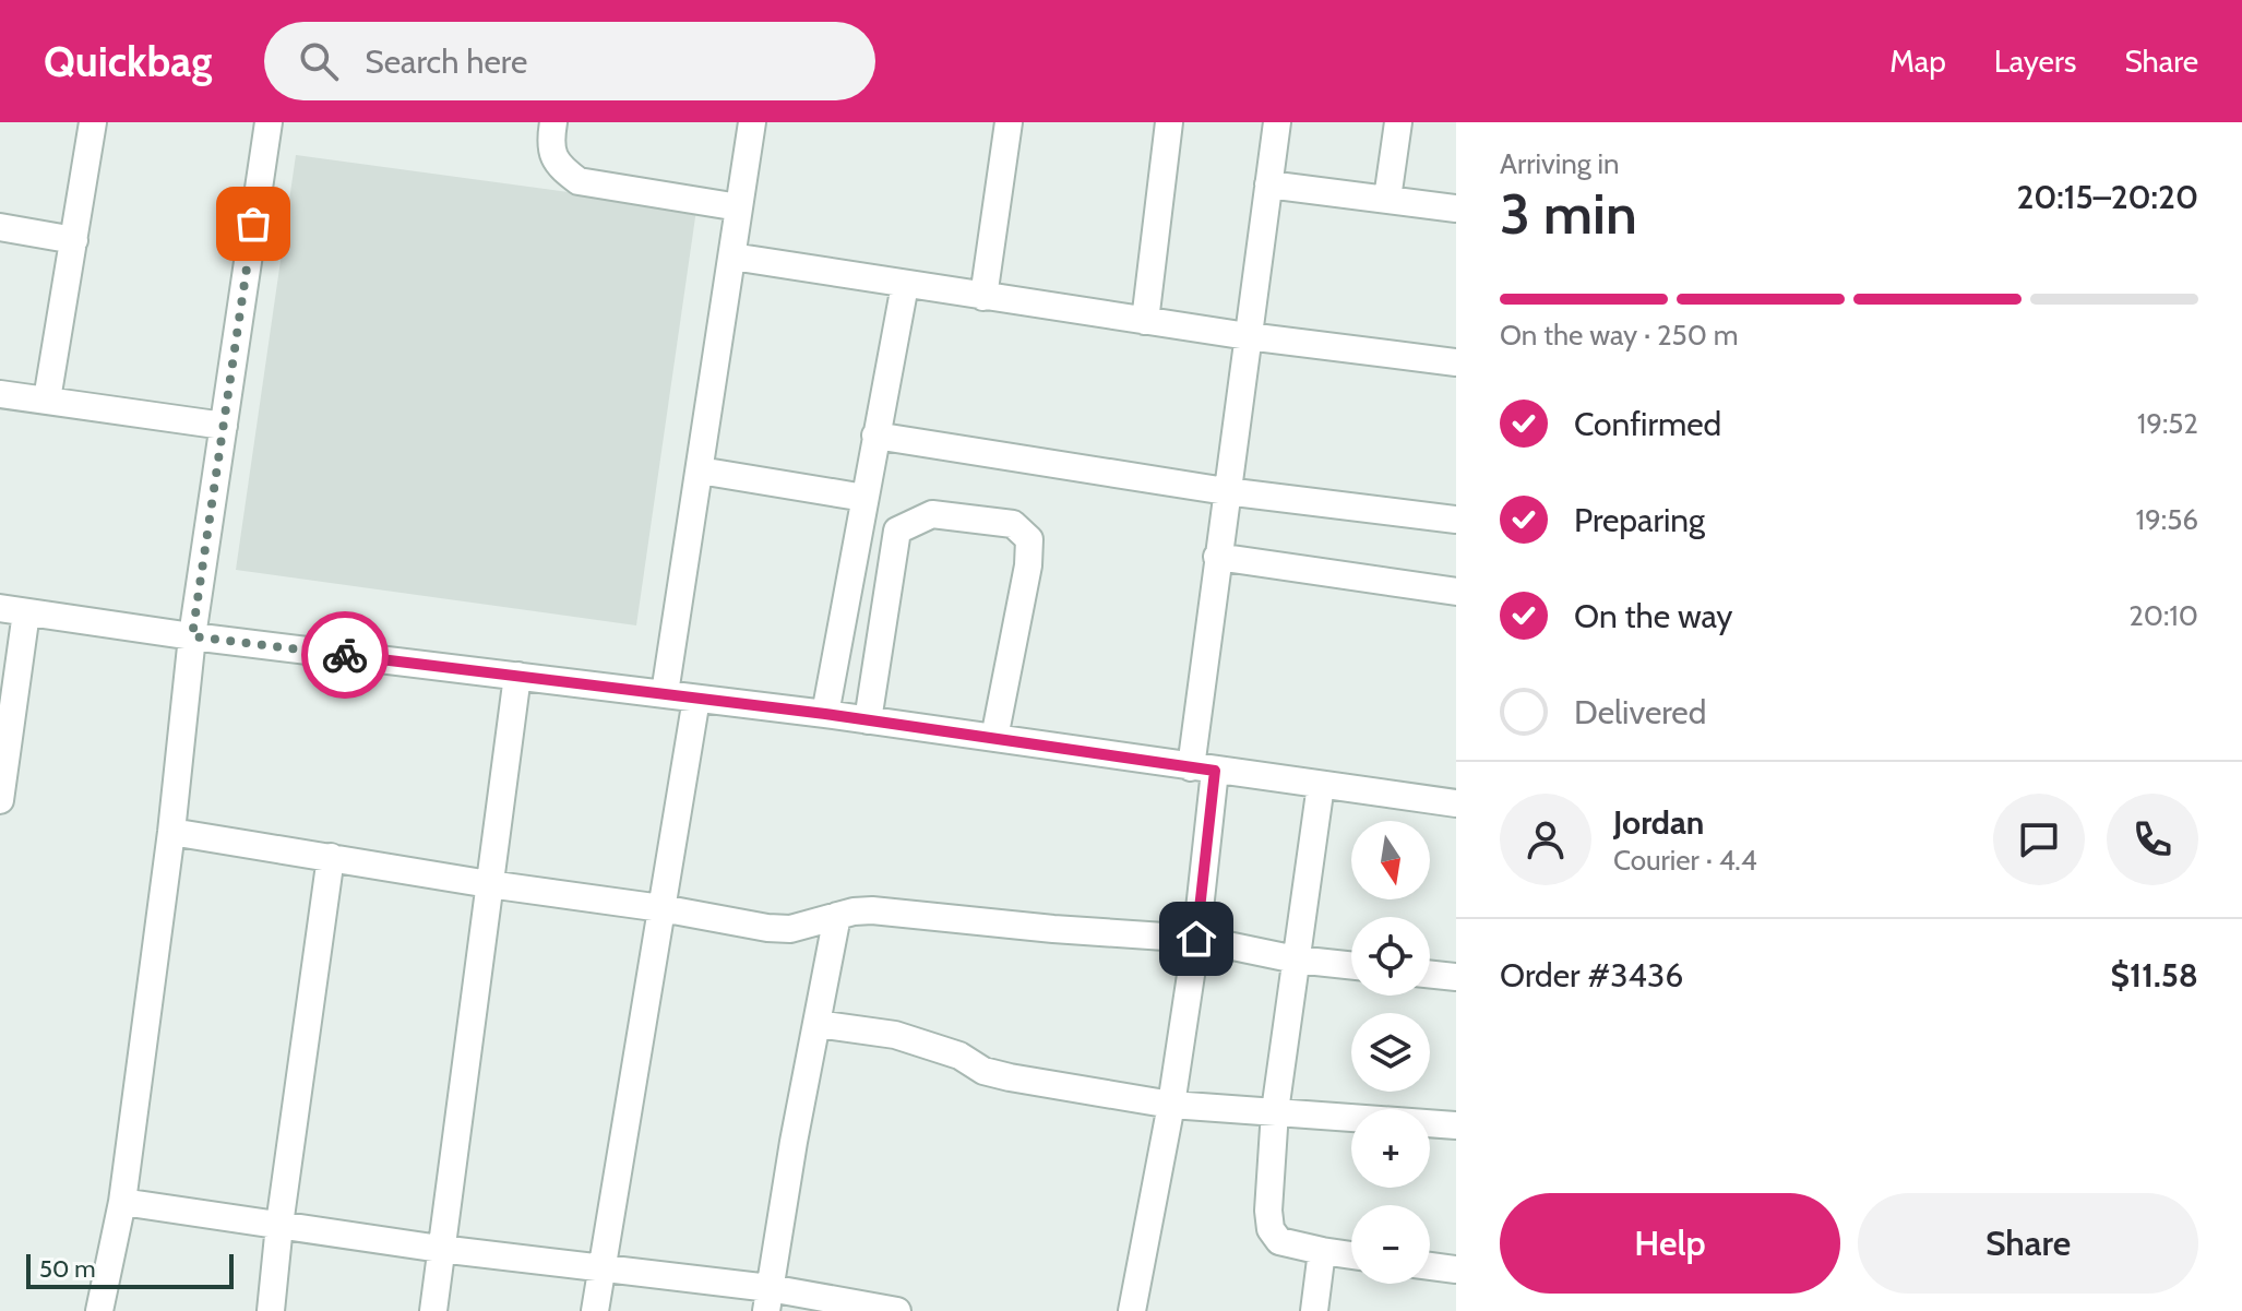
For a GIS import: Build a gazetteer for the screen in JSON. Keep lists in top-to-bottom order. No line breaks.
{"scale_bar":"50 m","north":"bottom","page":{"header":"Quickbag","search":"Search here","nav":["Map","Layers","Share"],"heading":["3 min","Arriving in","20:15–20:20"],"panel":["Jordan","Courier · 4.4","Order #3436","$11.58"],"bar":"On the way · 250 m","list":[["Confirmed","19:52"],["Preparing","19:56"],["On the way","20:10"],"Delivered"],"map_buttons":["+","−"],"buttons":["Help","Share"],"scale":"50 m"}}
